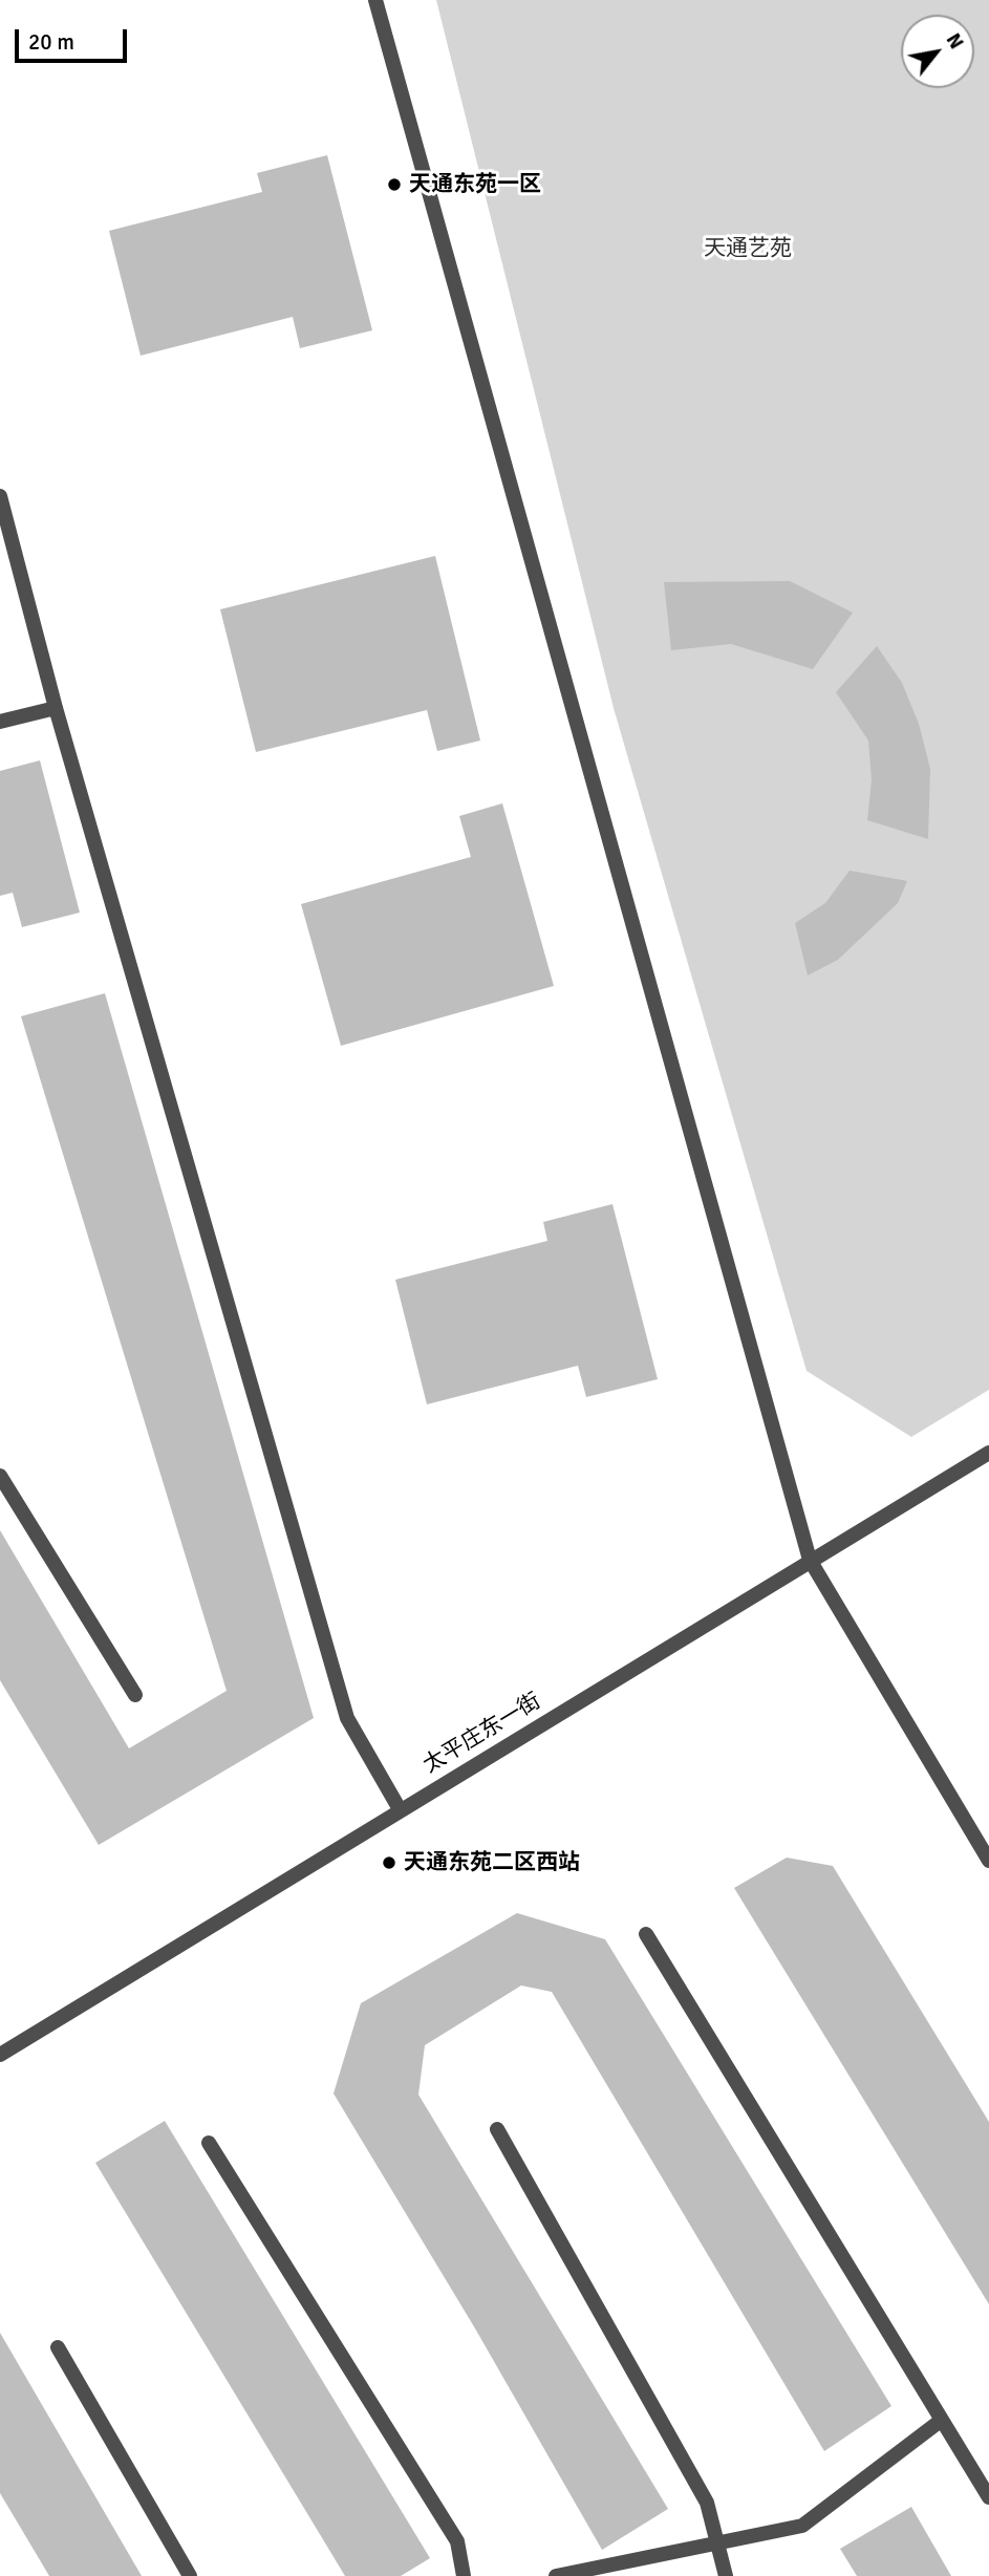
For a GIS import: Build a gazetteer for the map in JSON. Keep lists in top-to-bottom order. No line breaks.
{"streets":{"street":["太平庄东一街"]},"parks":["天通艺苑"],"places":["天通东苑一区","天通东苑二区西站"],"scale_bar":"20 m","north":"top right"}
